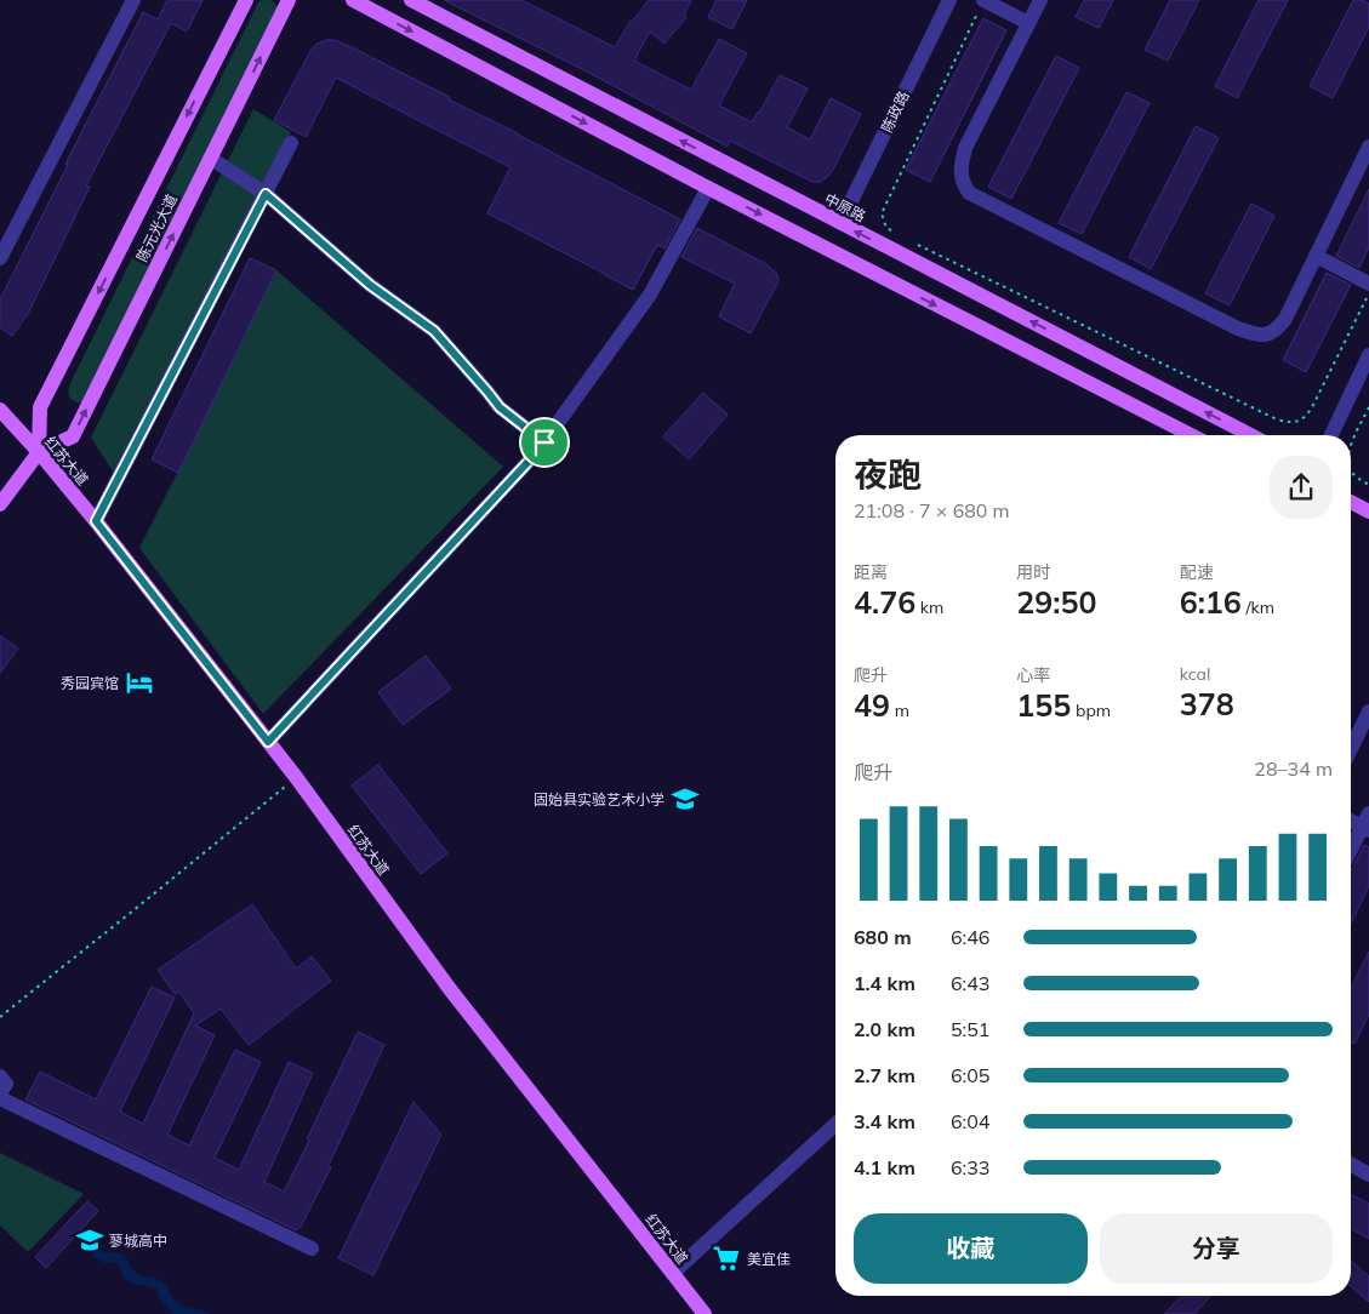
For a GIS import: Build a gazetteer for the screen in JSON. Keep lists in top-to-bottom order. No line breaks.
{"streets":{"main road":["中原路","陈元光大道","红苏大道"],"street":["陈政路"]},"crossings":[["陈政路","中原路"],["陈元光大道","红苏大道"]],"places":{"hotel":["秀园宾馆"],"school or university":["固始县实验艺术小学","蓼城高中"],"supermarket":["美宜佳"]},"page":{"heading":["夜跑","21:08 · 7 × 680 m"],"stats":[["距离","4.76 km"],["用时","29:50"],["配速","6:16 /km"],["爬升","49 m"],["心率","155 bpm"],["kcal","378"]],"chart":["爬升","28–34 m"],"list":[{"name":"680 m","note":"6:46"},{"name":"1.4 km","note":"6:43"},{"name":"2.0 km","note":"5:51"},{"name":"2.7 km","note":"6:05"},{"name":"3.4 km","note":"6:04"},{"name":"4.1 km","note":"6:33"}],"buttons":["收藏","分享"]}}
